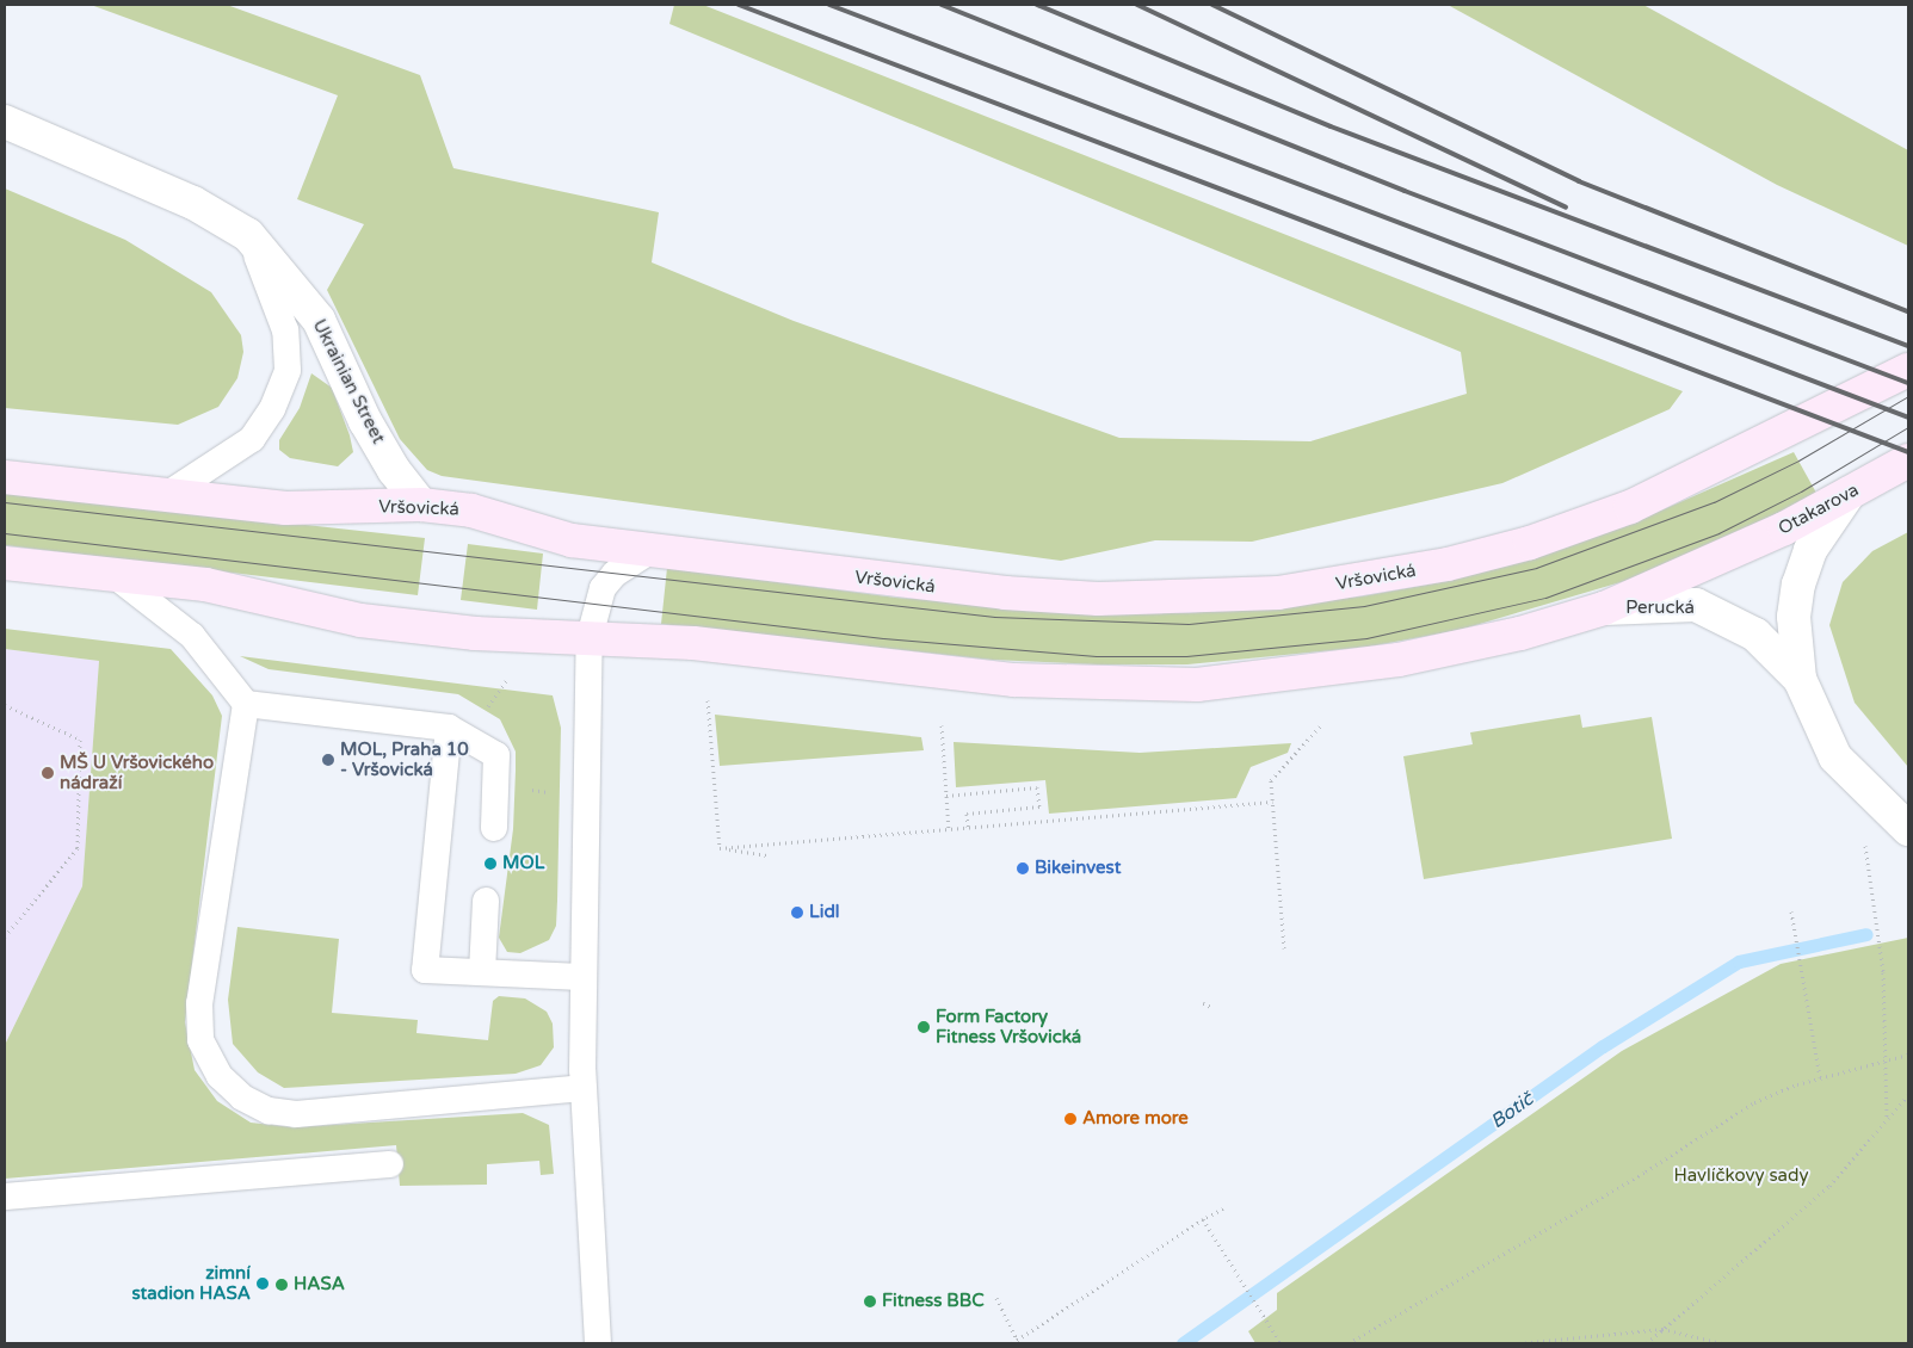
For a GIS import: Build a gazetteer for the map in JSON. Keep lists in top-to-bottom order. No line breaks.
{"streets":{"main road":["Vršovická","Otakarova"],"street":["Ukrainian Street","Perucká"]},"crossings":[["Ukrainian Street","Vršovická"],["Otakarova","Perucká"]],"water":["Botič"],"parks":["Havlíčkovy sady"],"places":["MOL, Praha 10 - Vršovická","MŠ U Vršovického nádraží","MOL","Bikeinvest","Lidl","Form Factory Fitness Vršovická","Amore more","zimní stadion HASA","HASA","Fitness BBC"]}
